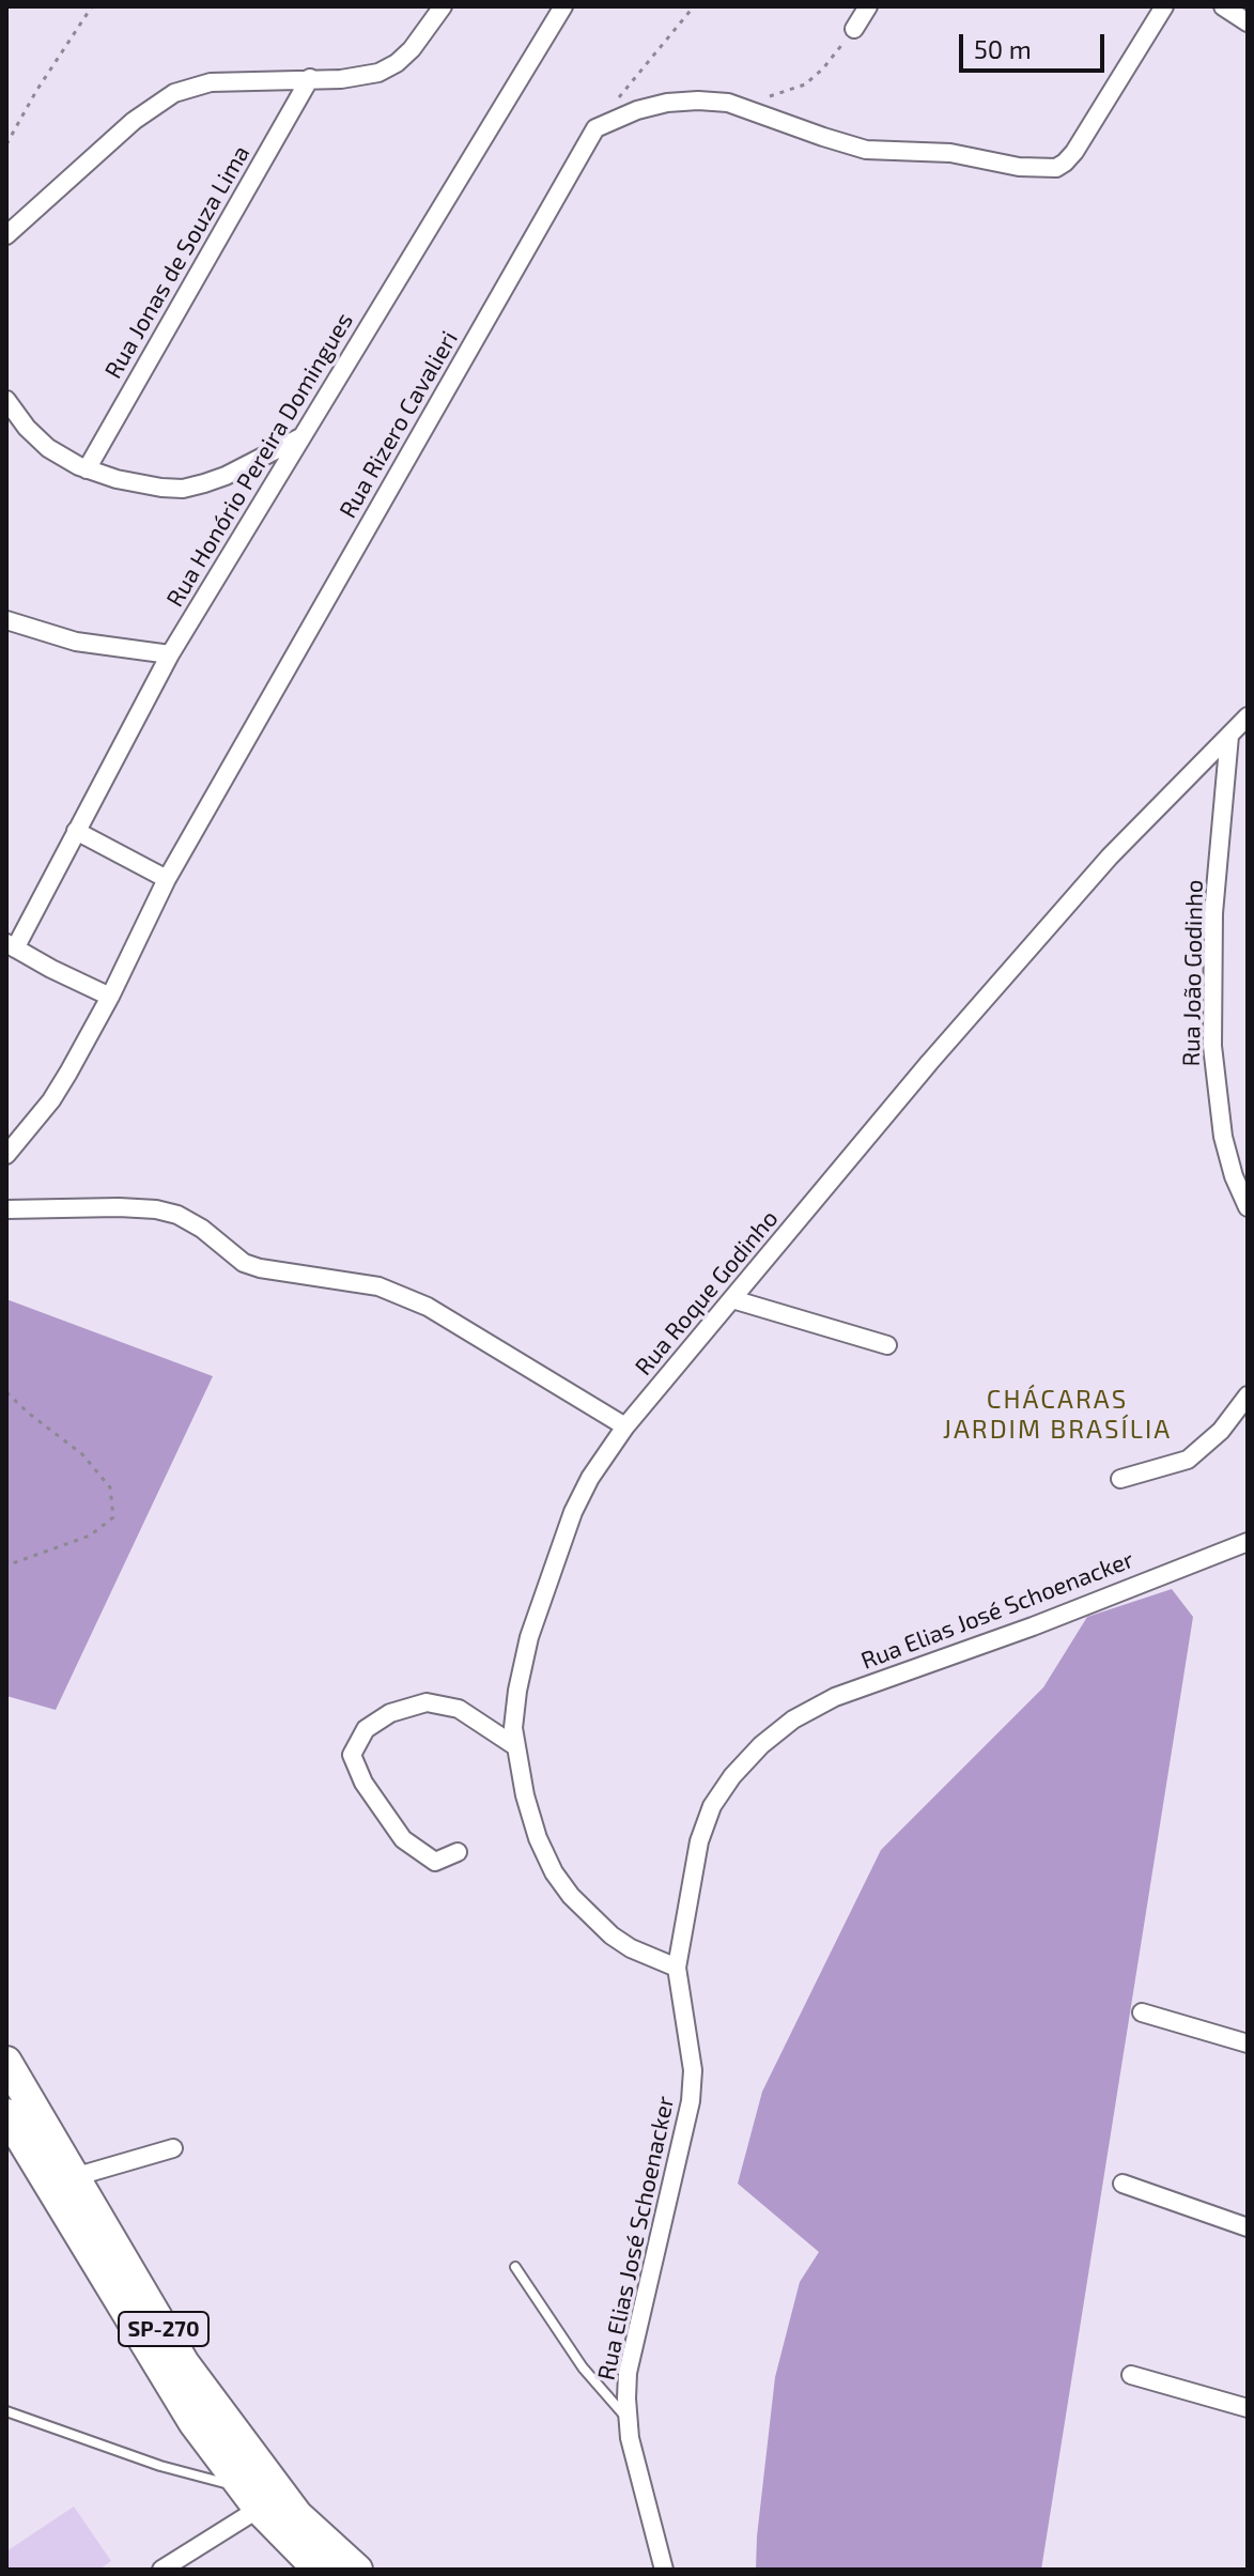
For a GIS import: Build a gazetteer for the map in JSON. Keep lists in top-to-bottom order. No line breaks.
{"streets":{"highway":["SP-270"],"street":["Rua Jonas de Souza Lima","Rua Rizero Cavalieri","Rua Honório Pereira Domingues","Rua João Godinho","Rua Roque Godinho","Rua Elias José Schoenacker"]},"crossings":[["Rua João Godinho","Rua Roque Godinho"],["Rua Roque Godinho","Rua Elias José Schoenacker"]],"districts":["CHÁCARAS JARDIM BRASÍLIA"],"scale_bar":"50 m"}
